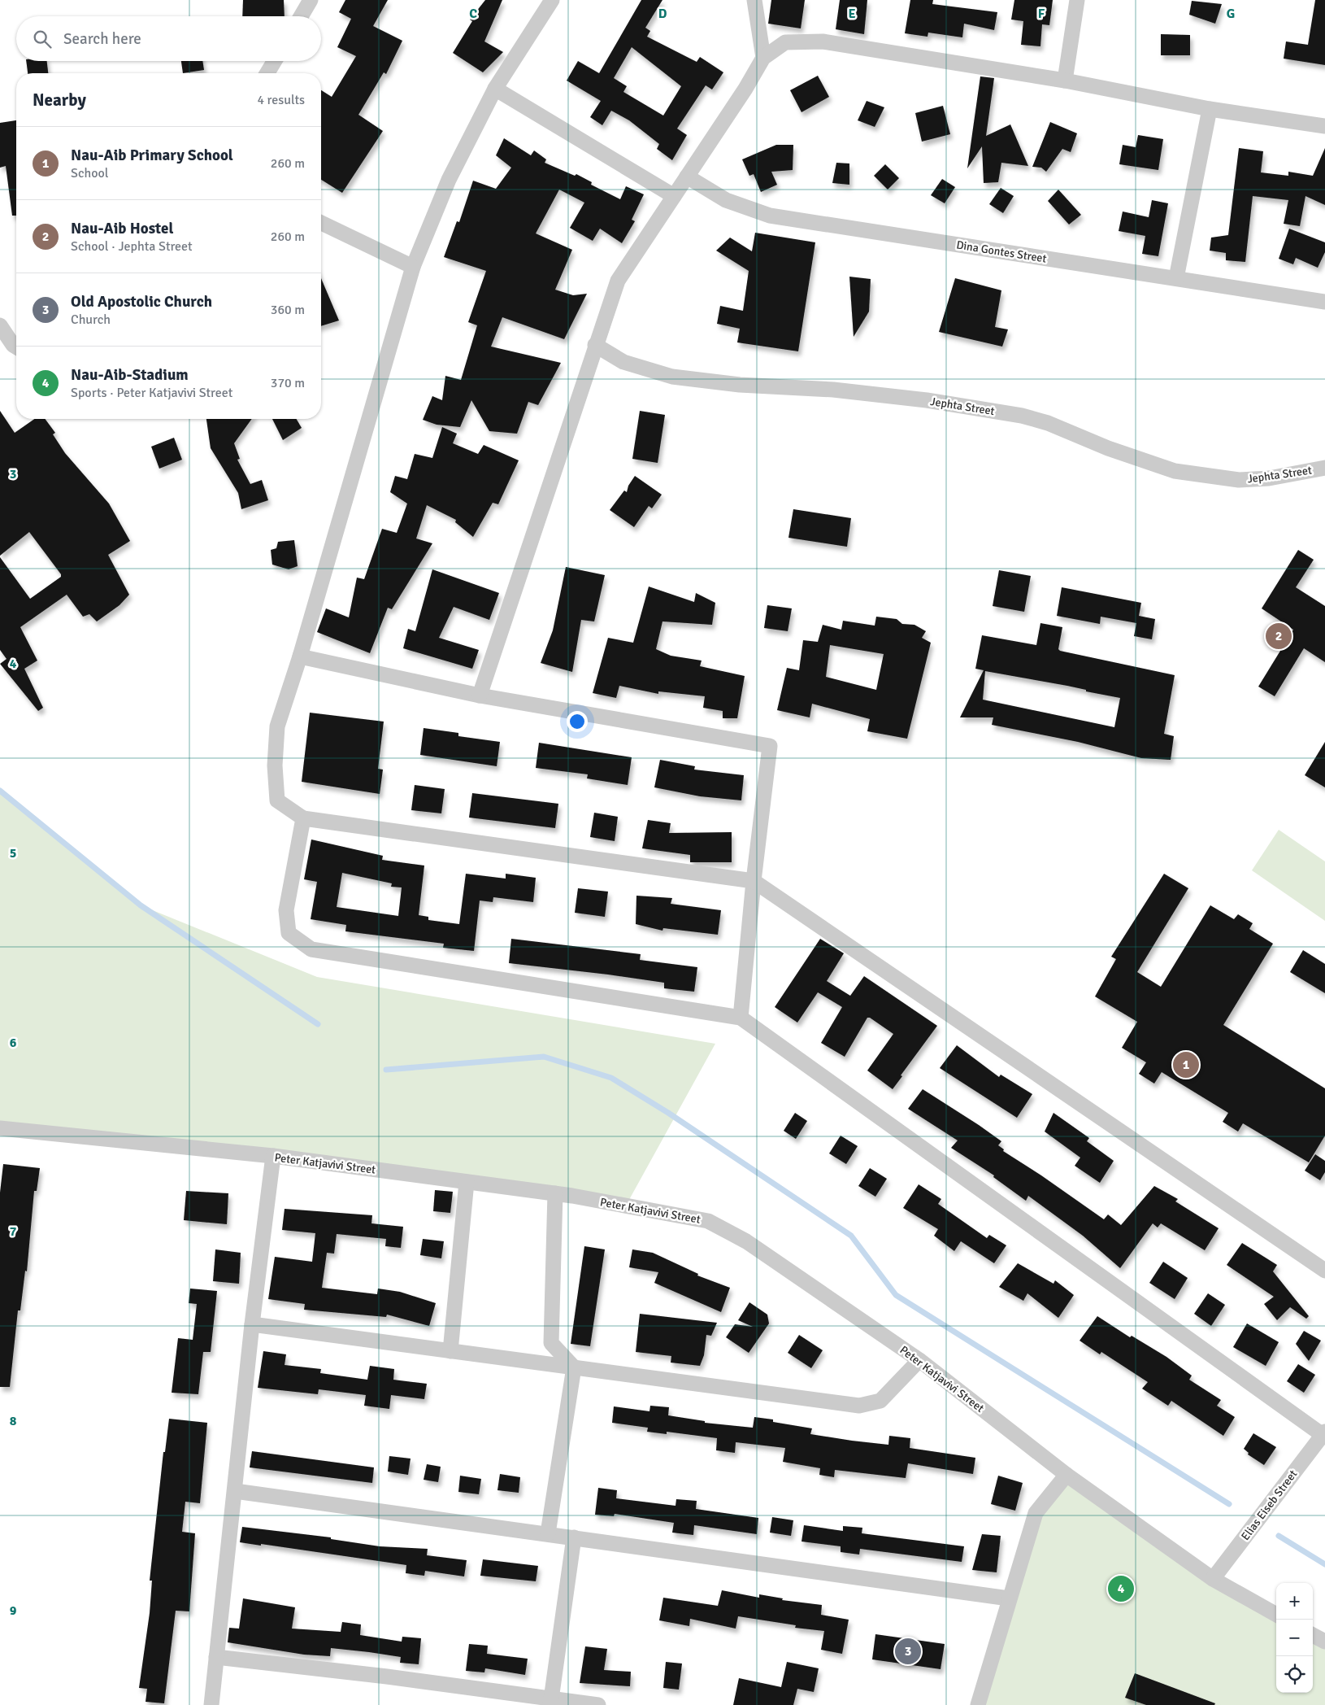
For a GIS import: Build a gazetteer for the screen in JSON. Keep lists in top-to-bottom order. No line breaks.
{"streets":{"street":["Dina Gontes Street","Jephta Street","Peter Katjavivi Street","Elias Eiseb Street"]},"crossings":[["Peter Katjavivi Street","Elias Eiseb Street"]],"page":{"search":"Search here","heading":["Nearby","4 results"],"list":[{"mark":"1","name":"Nau-Aib Primary School","note":"School","value":"260 m"},{"mark":"2","name":"Nau-Aib Hostel","note":"School · Jephta Street","value":"260 m"},{"mark":"3","name":"Old Apostolic Church","note":"Church","value":"360 m"},{"mark":"4","name":"Nau-Aib-Stadium","note":"Sports · Peter Katjavivi Street","value":"370 m"}],"pins":["2","1","4","3"],"map_buttons":["+","−"]},"grid":{"columns":["C","D","E","F","G"],"rows":["3","4","5","6","7","8","9"]}}
